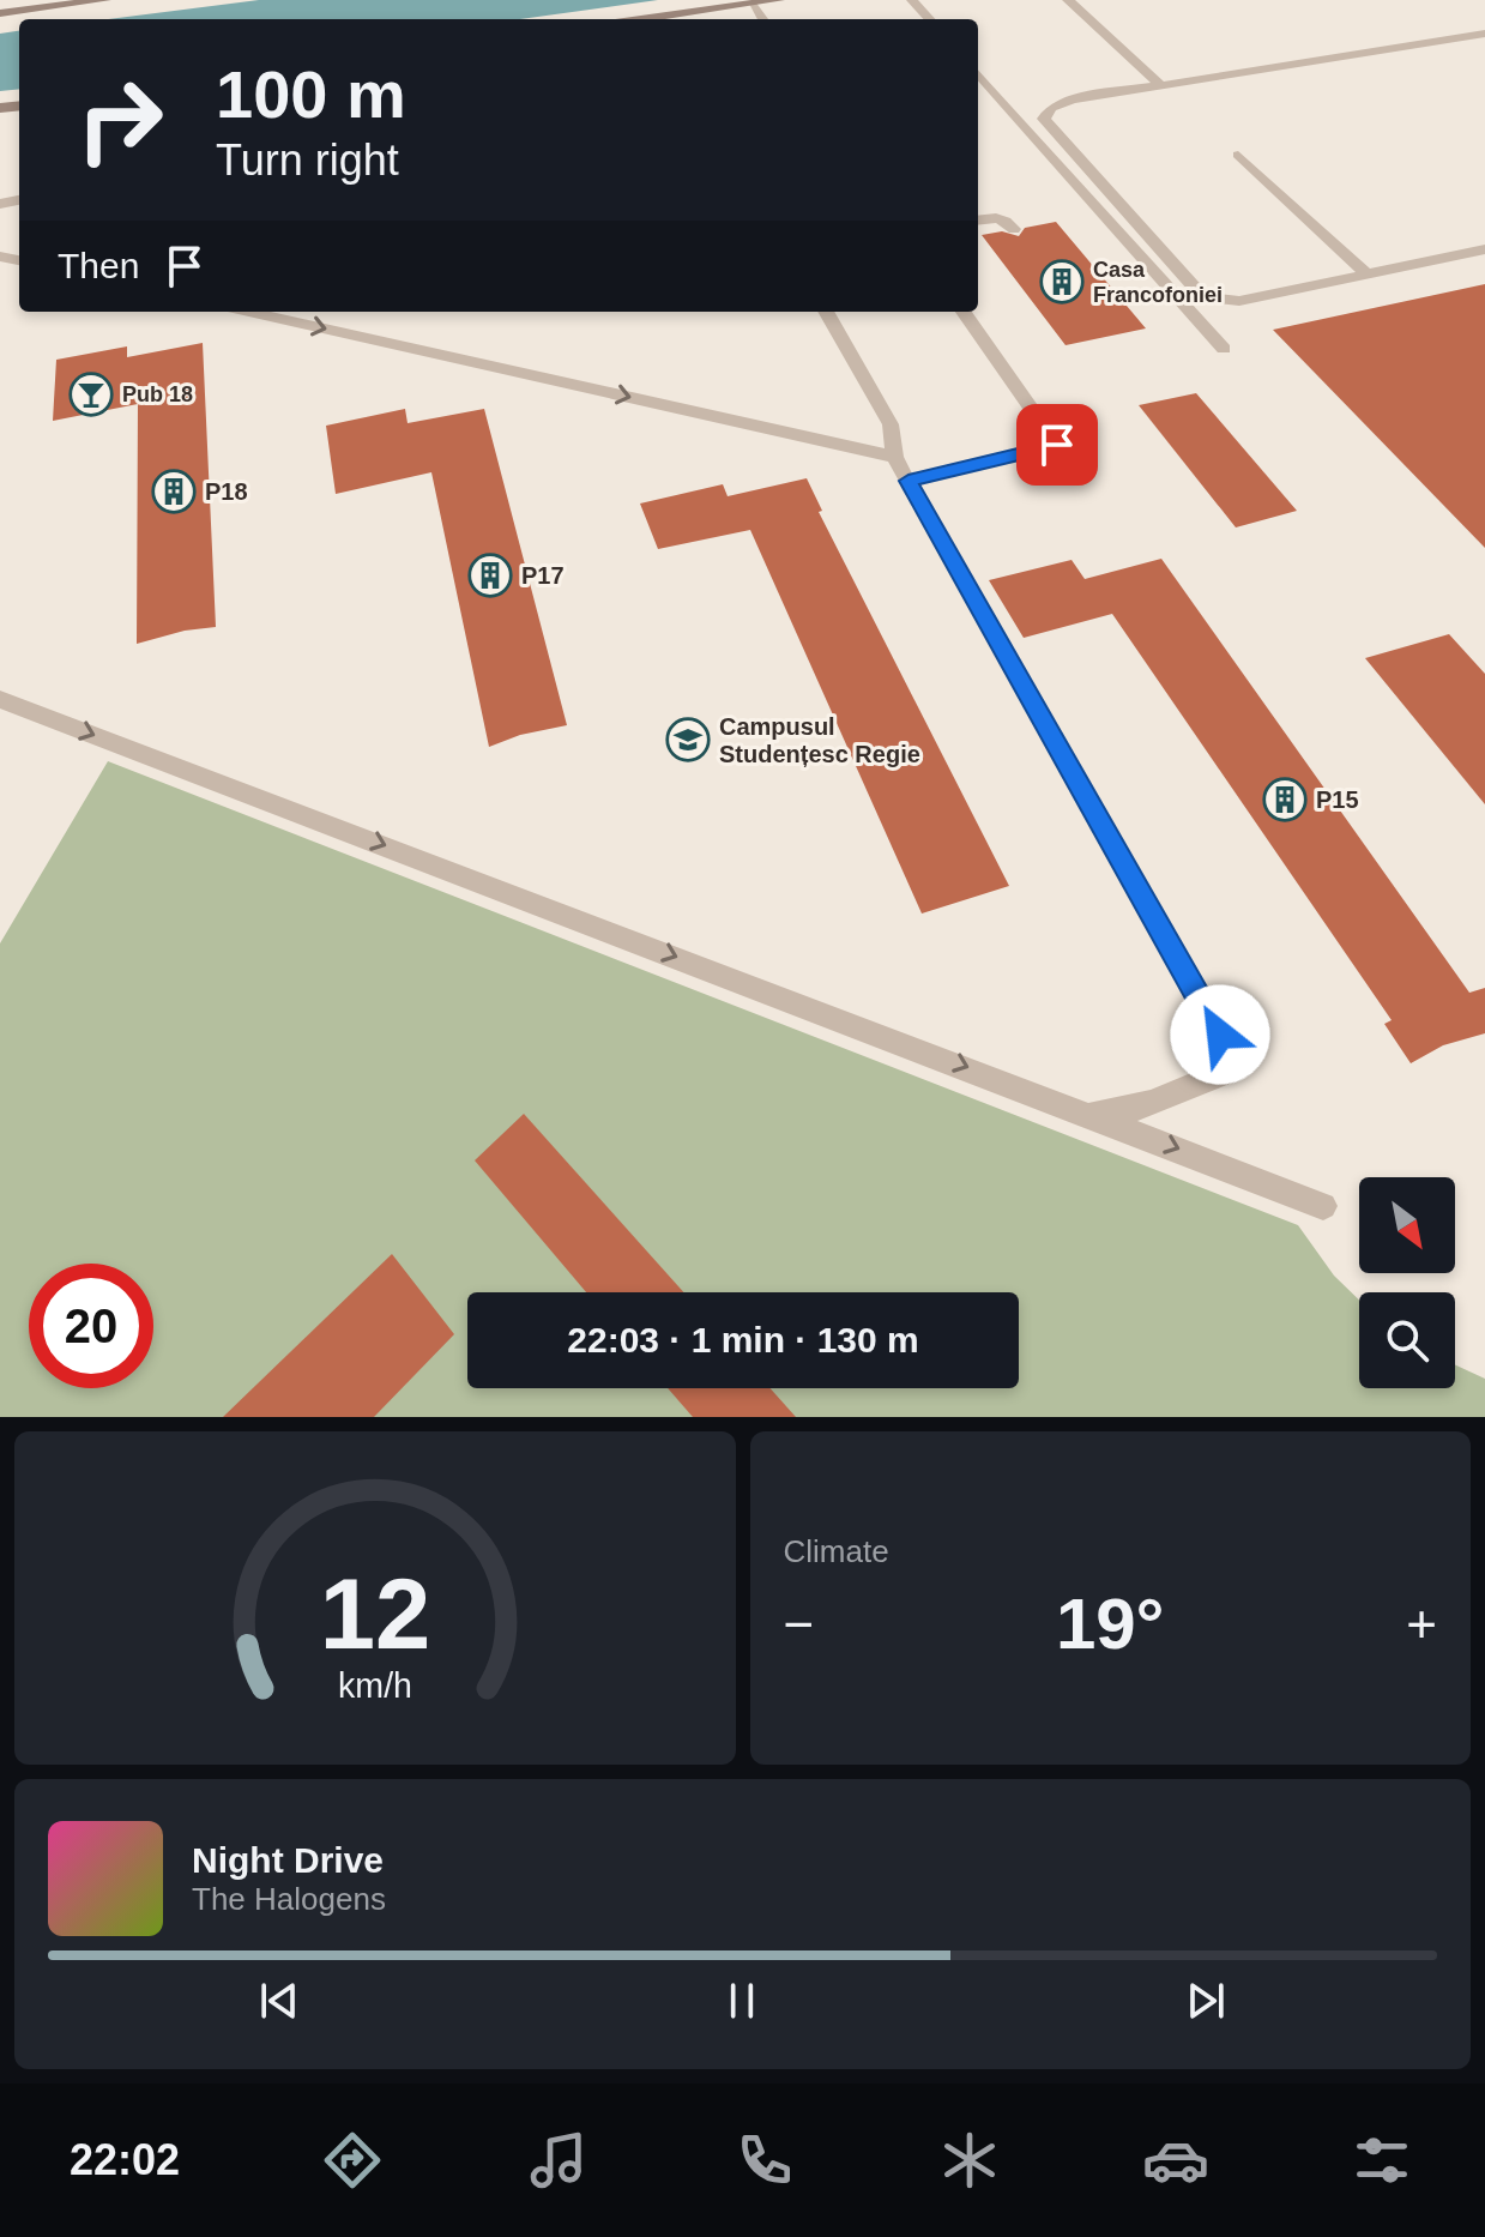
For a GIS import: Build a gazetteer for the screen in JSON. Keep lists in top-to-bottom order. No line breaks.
{"places":{"building":["Casa Francofoniei","P18","P17","P15"],"bar":["Pub 18"],"school or university":["Campusul Studențesc Regie"]},"north":"bottom right","page":{"turn":["100 m","Turn right"],"then":"Then","limit":"20","trip":"22:03 · 1 min · 130 m","tile":"Climate","heat":["−","19°","+"],"song":["Night Drive","The Halogens"],"tabs":"22:02","gauge":["12","km/h"]}}
